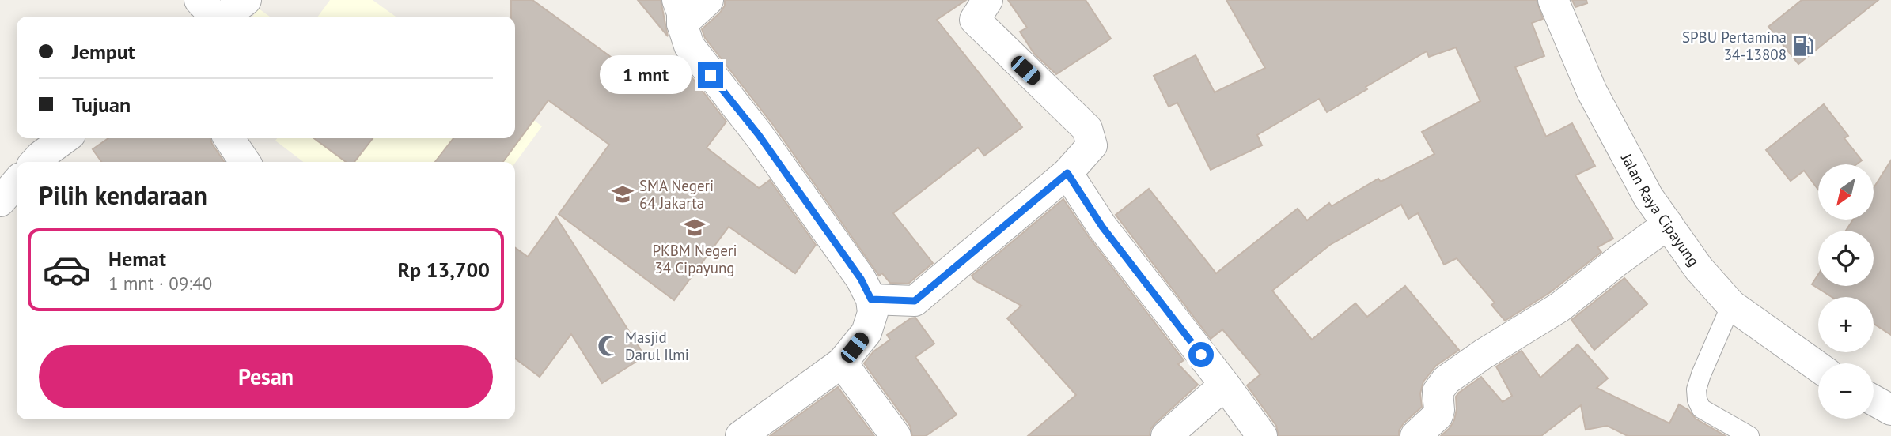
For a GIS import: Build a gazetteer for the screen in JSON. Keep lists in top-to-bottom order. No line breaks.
{"streets":{"street":["Jalan Raya Cipayung"]},"places":{"fuel station":["SPBU Pertamina 34-13808"],"school or university":["SMA Negeri 64 Jakarta","PKBM Negeri 34 Cipayung"],"mosque":["Masjid Darul Ilmi"]},"north":"bottom left","page":{"banner":["Jemput","Tujuan"],"bubble":"1 mnt","heading":"Pilih kendaraan","map_buttons":["+","−"],"list":[{"name":"Hemat","note":"1 mnt · 09:40","value":"Rp 13,700"}],"buttons":"Pesan"}}
